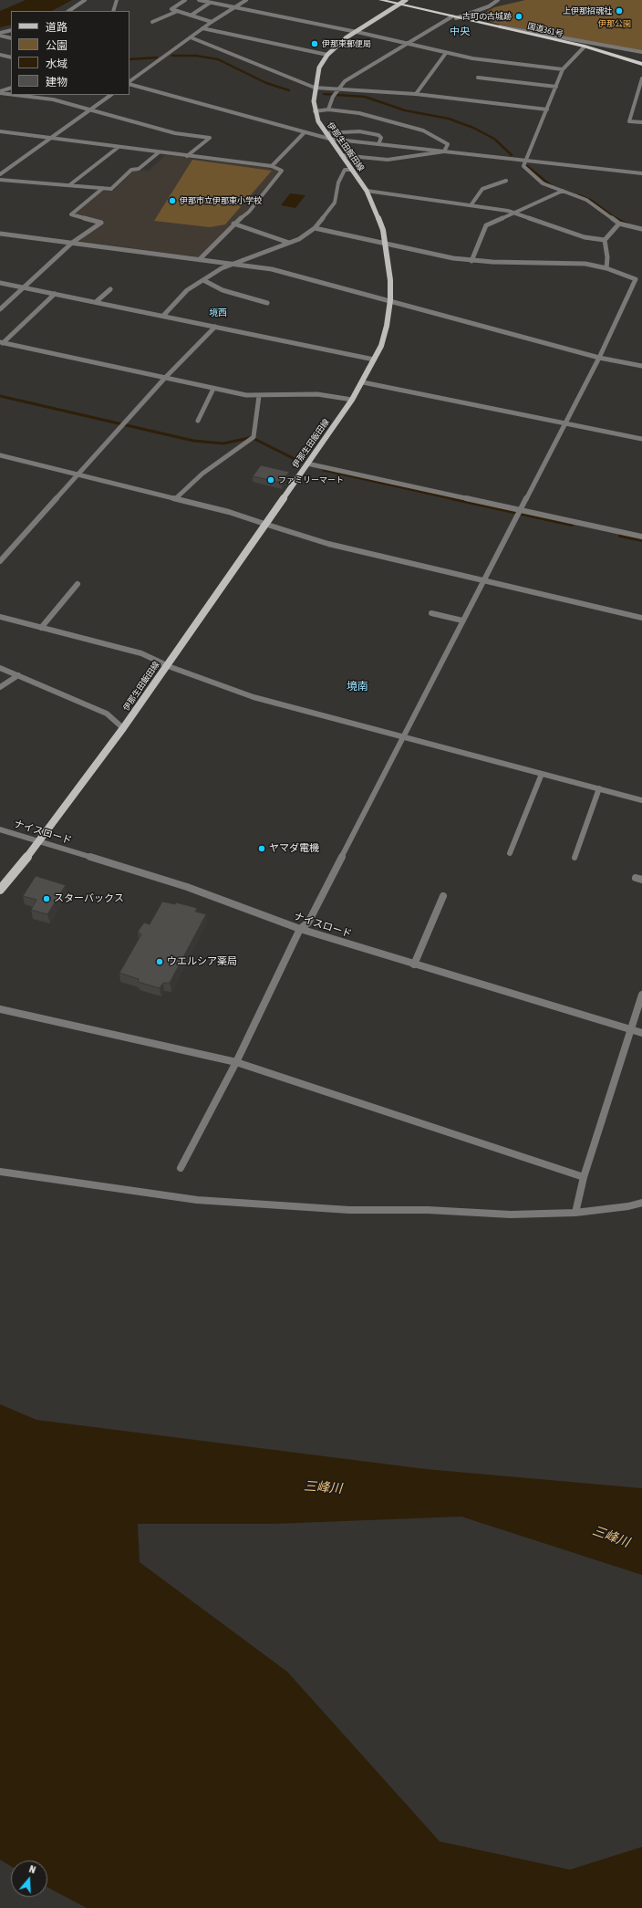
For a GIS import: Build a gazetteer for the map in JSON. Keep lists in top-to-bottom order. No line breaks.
{"streets":{"highway":["国道361号"],"main road":["伊那生田飯田線"],"street":["ナイスロード"]},"crossings":[["国道361号","伊那生田飯田線"],["伊那生田飯田線","ナイスロード"]],"districts":["中央","境西","境南"],"water":["三峰川"],"parks":["伊那公園"],"places":["上伊那招魂社","古町の古城跡","伊那東郵便局","伊那市立伊那東小学校","ファミリーマート","ヤマダ電機","スターバックス","ウエルシア薬局"],"legend":["道路","公園","水域","建物"],"north":"top"}
